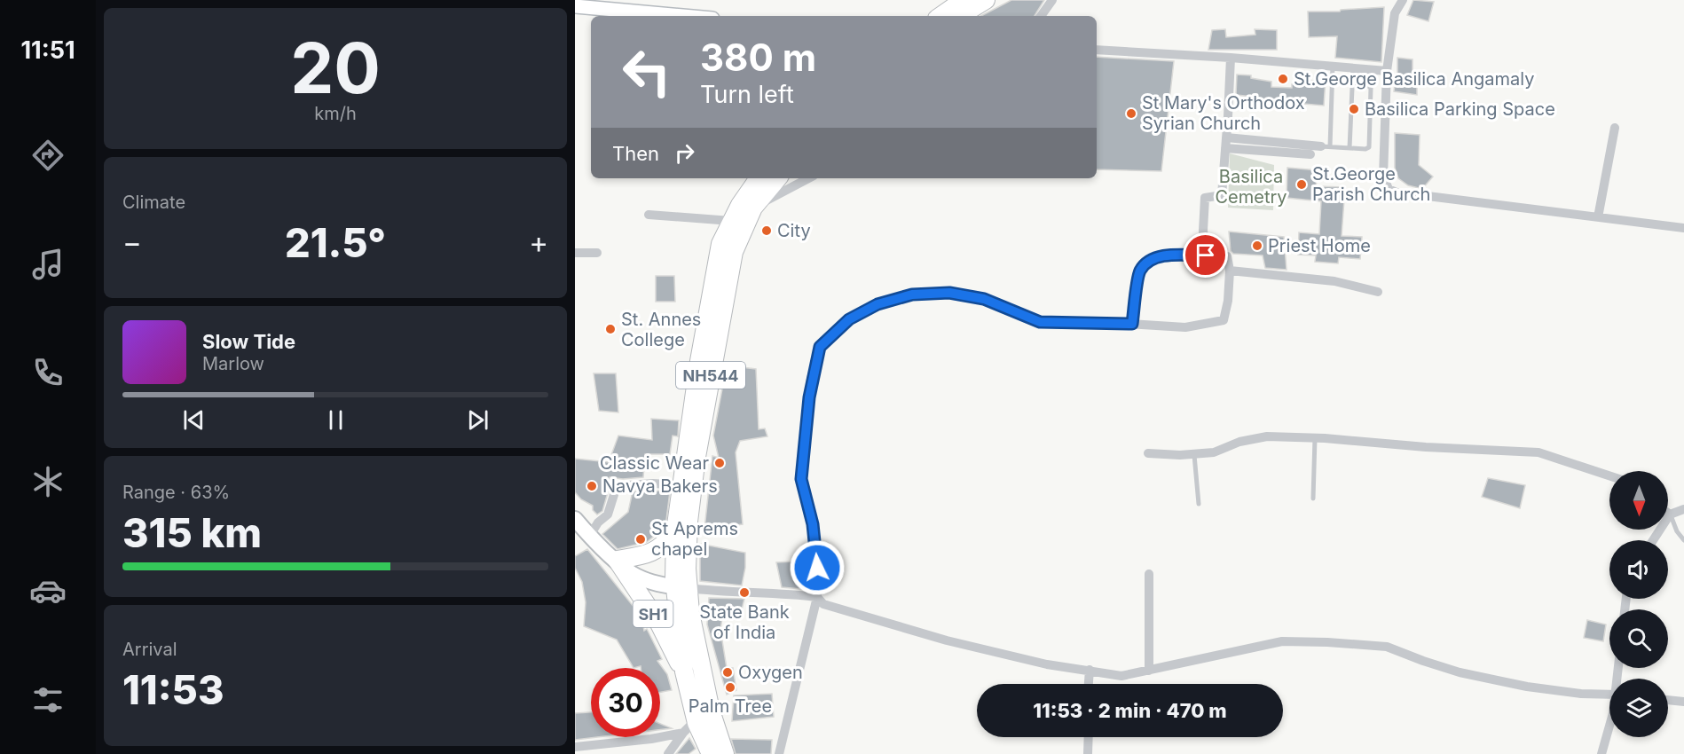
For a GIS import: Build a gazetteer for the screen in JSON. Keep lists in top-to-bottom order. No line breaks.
{"streets":{"highway":["NH544","SH1"]},"crossings":[["NH544","SH1"]],"parks":["Basilica Cemetry"],"places":["St.George Basilica Angamaly","Basilica Parking Space","St Mary's Orthodox Syrian Church","St.George Parish Church","City","Priest Home","St. Annes College","Classic Wear","Navya Bakers","St Aprems chapel","State Bank of India","Oxygen","Palm Tree"],"north":"bottom","page":{"tabs":"11:51","tile":[["20","km/h"],"Climate",["Range · 63%","315 km"],["Arrival","11:53"]],"turn":["380 m","Turn left"],"then":"Then","heat":["−","21.5°","+"],"song":["Slow Tide","Marlow"],"limit":"30","trip":"11:53 · 2 min · 470 m"}}
